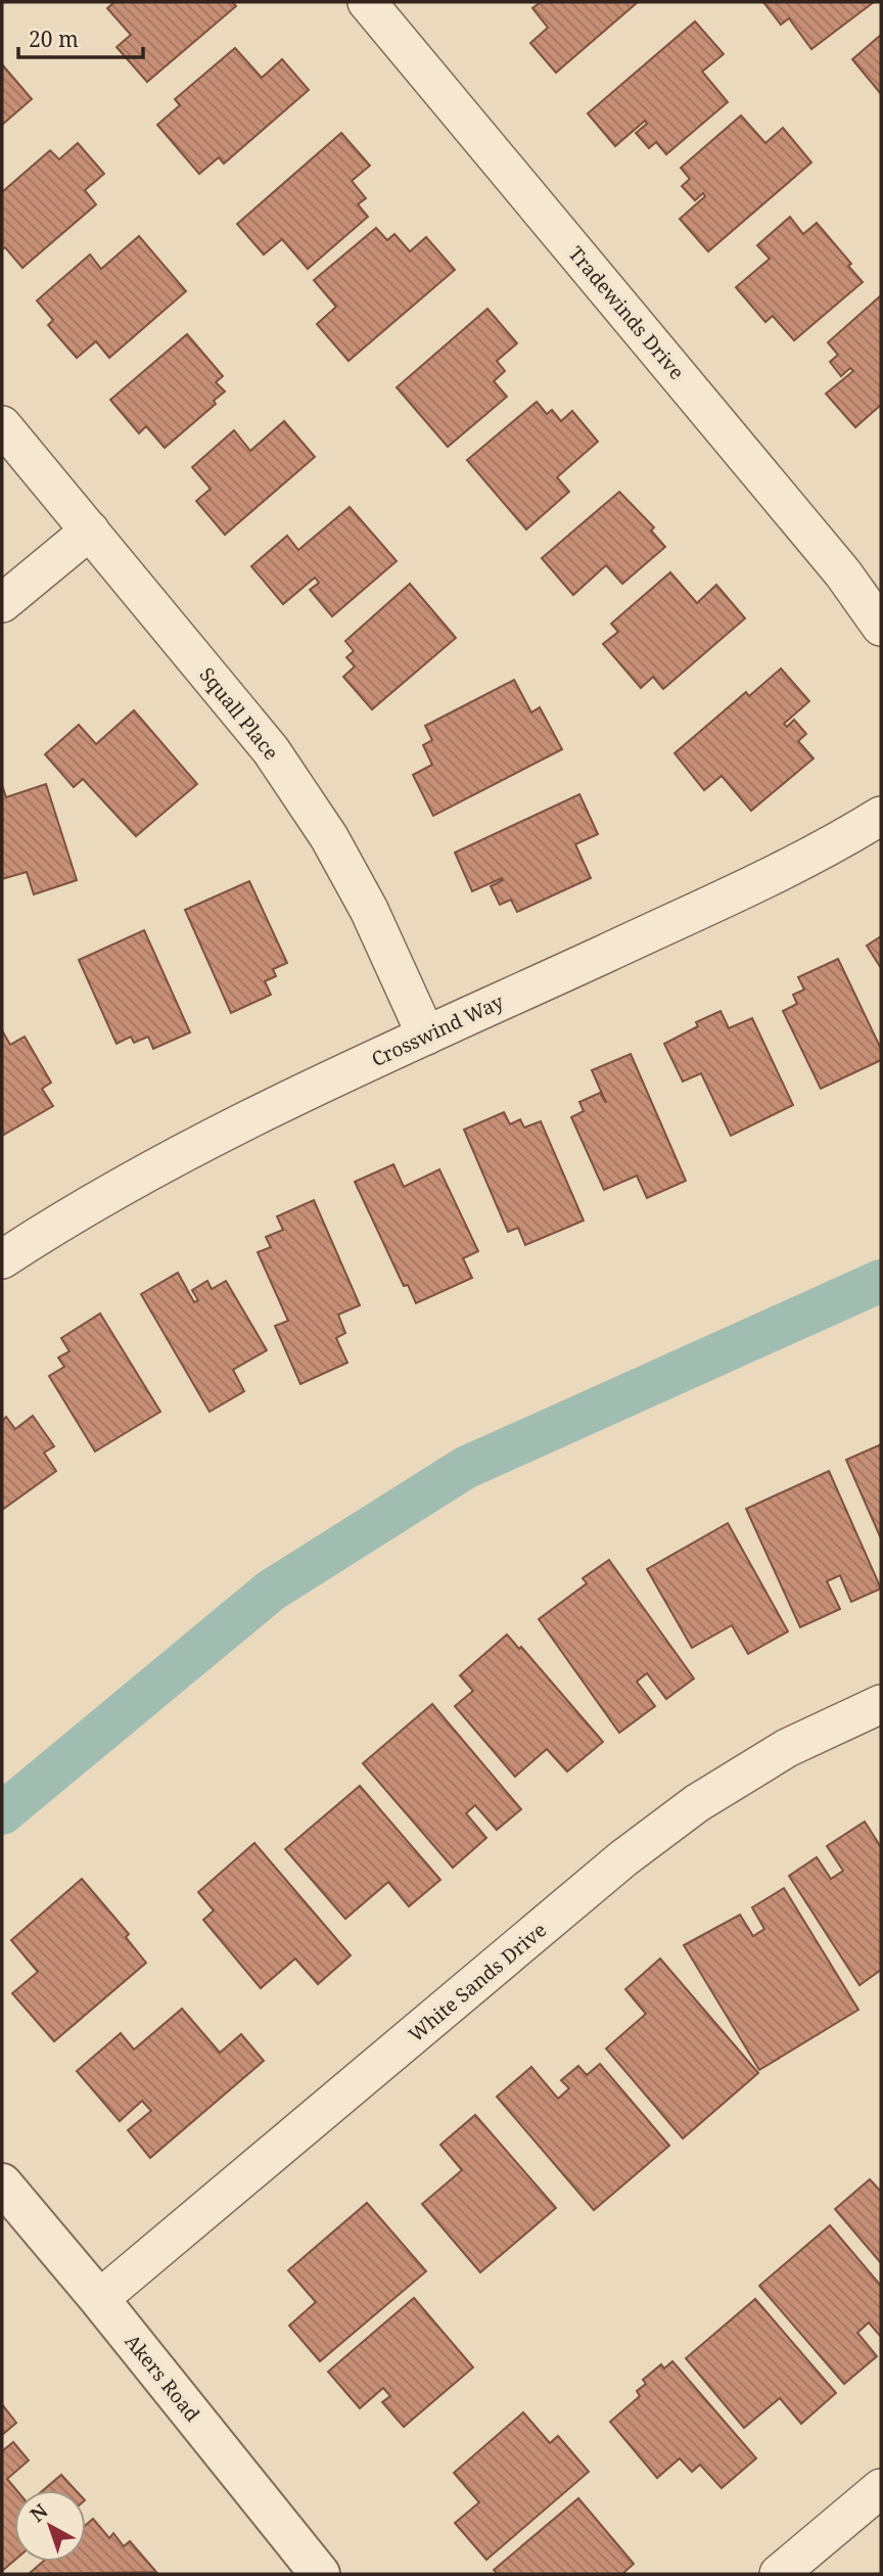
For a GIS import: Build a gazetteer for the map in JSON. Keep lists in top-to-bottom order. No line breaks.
{"streets":{"street":["Tradewinds Drive","Squall Place","Crosswind Way","White Sands Drive","Akers Road"]},"crossings":[["Squall Place","Crosswind Way"],["White Sands Drive","Akers Road"]],"scale_bar":"20 m","north":"top left"}
